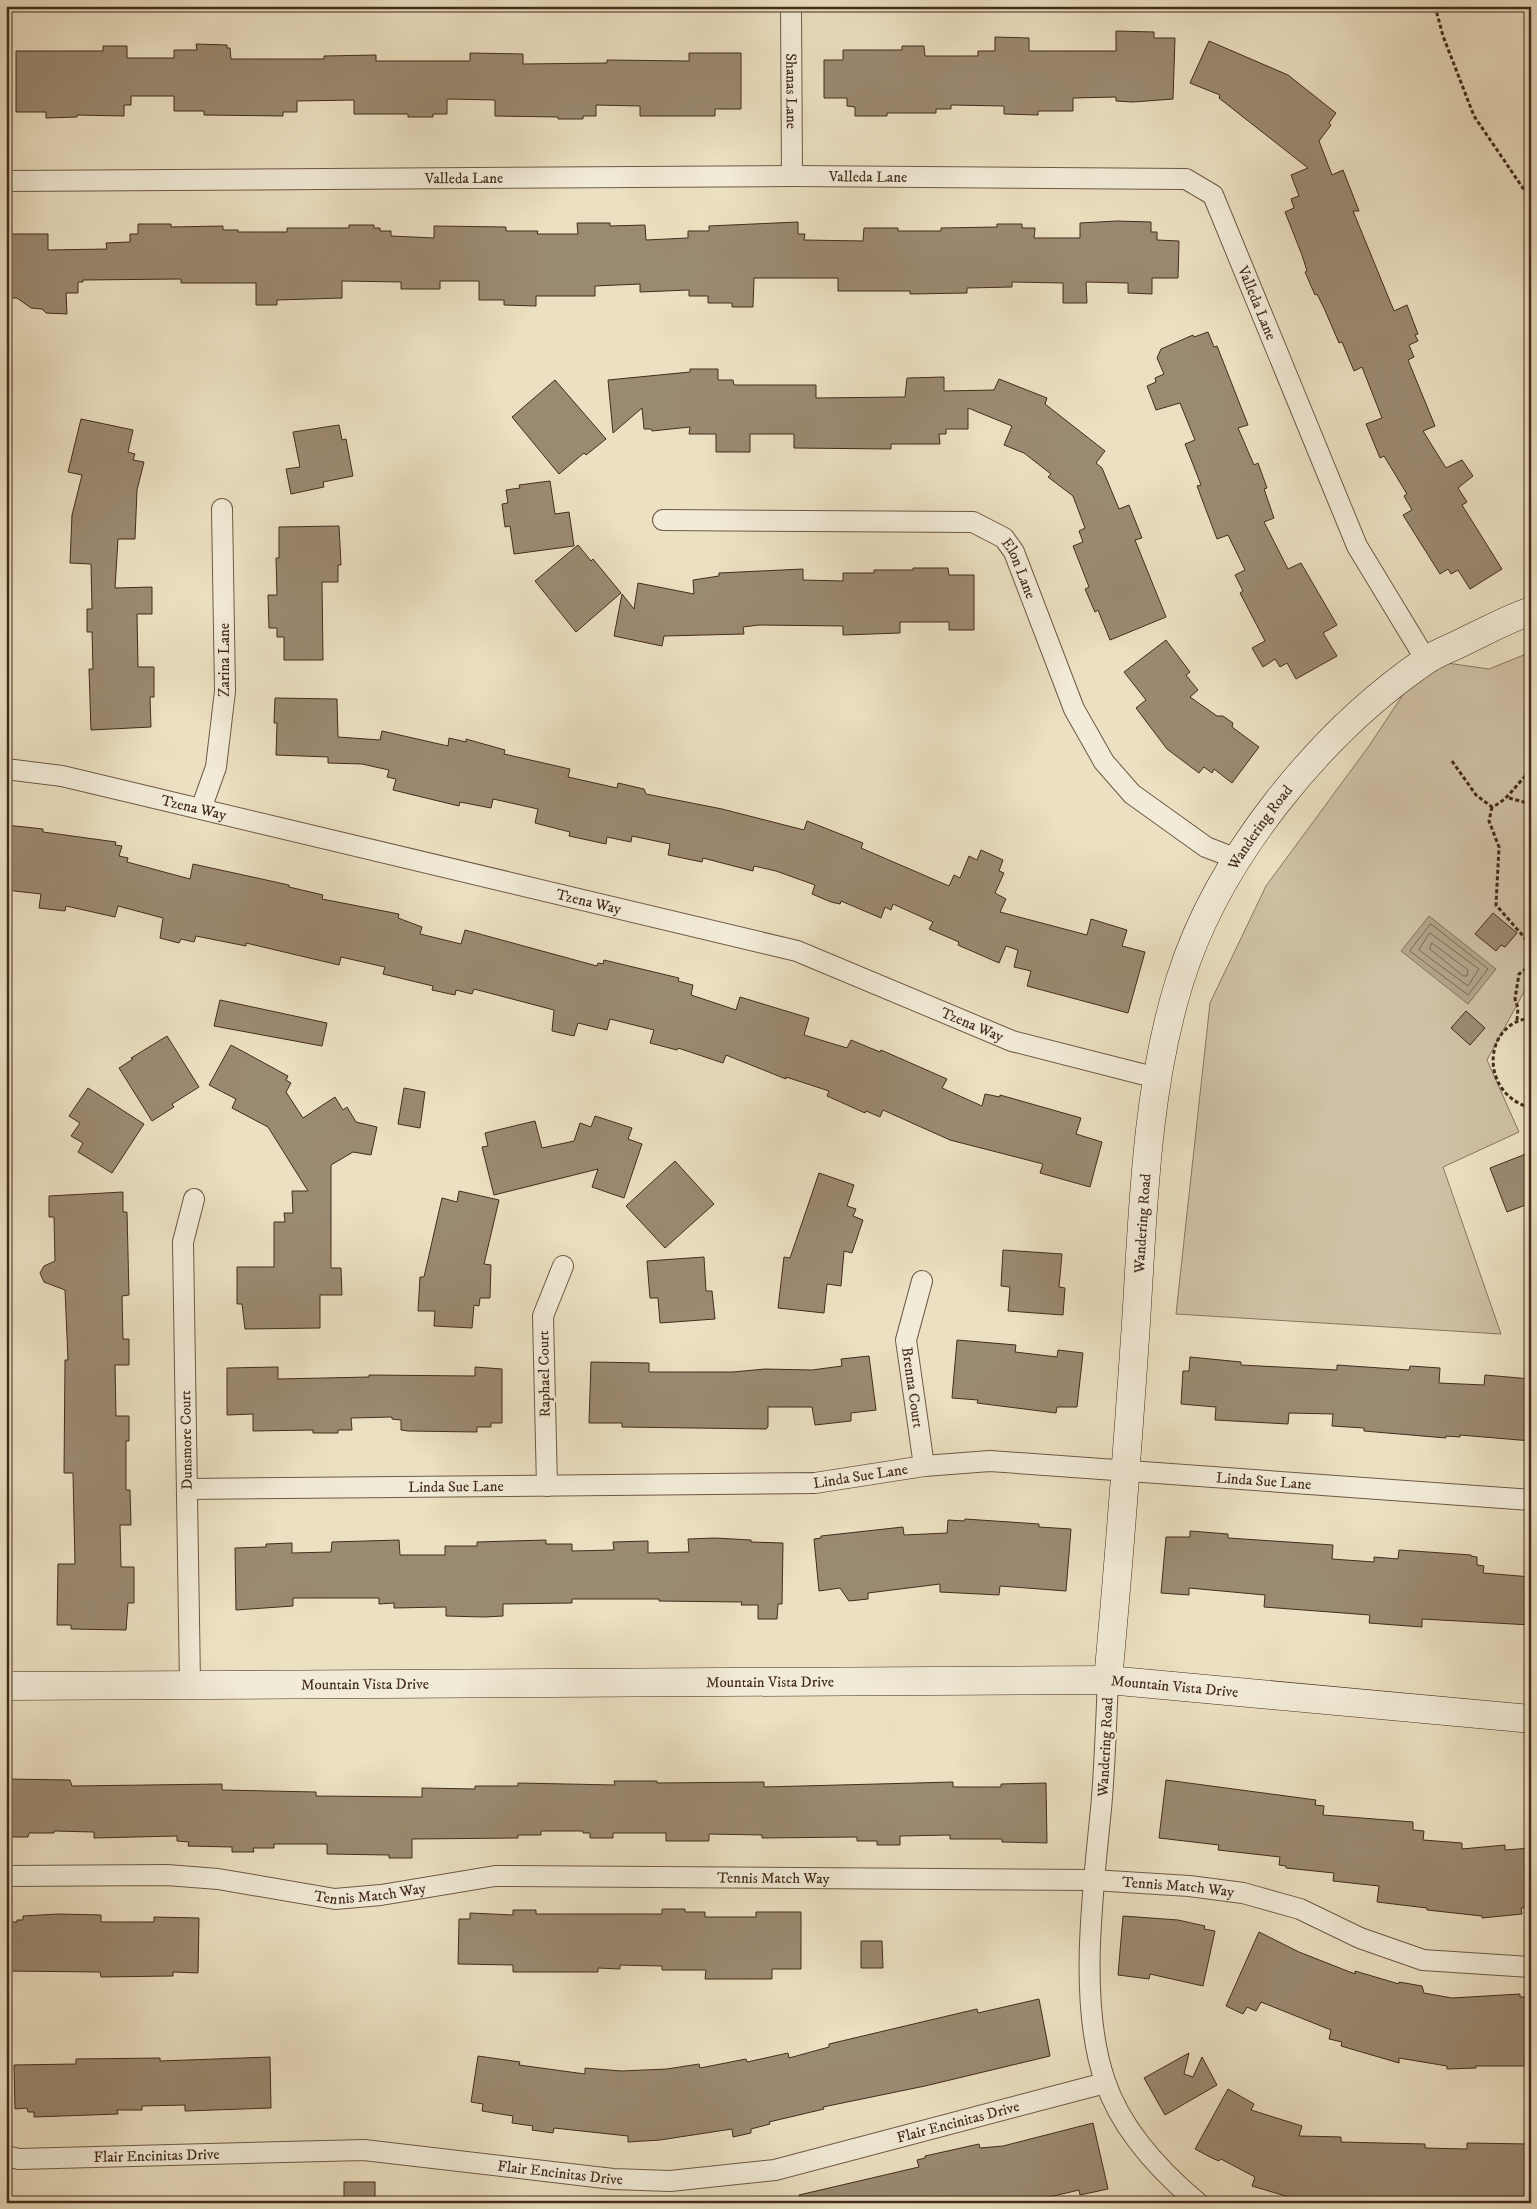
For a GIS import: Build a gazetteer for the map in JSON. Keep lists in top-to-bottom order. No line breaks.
{"streets":{"main road":["Wandering Road","Mountain Vista Drive"],"street":["Shanas Lane","Valleda Lane","Elon Lane","Zarina Lane","Tzena Way","Raphael Court","Brenna Court","Dunsmore Court","Linda Sue Lane","Tennis Match Way","Flair Encinitas Drive"]},"crossings":[["Shanas Lane","Valleda Lane"],["Valleda Lane","Wandering Road"],["Elon Lane","Wandering Road"],["Zarina Lane","Tzena Way"],["Tzena Way","Wandering Road"],["Wandering Road","Linda Sue Lane"],["Wandering Road","Mountain Vista Drive"],["Wandering Road","Tennis Match Way"],["Wandering Road","Flair Encinitas Drive"],["Raphael Court","Linda Sue Lane"],["Brenna Court","Linda Sue Lane"],["Dunsmore Court","Linda Sue Lane"],["Dunsmore Court","Mountain Vista Drive"]]}
